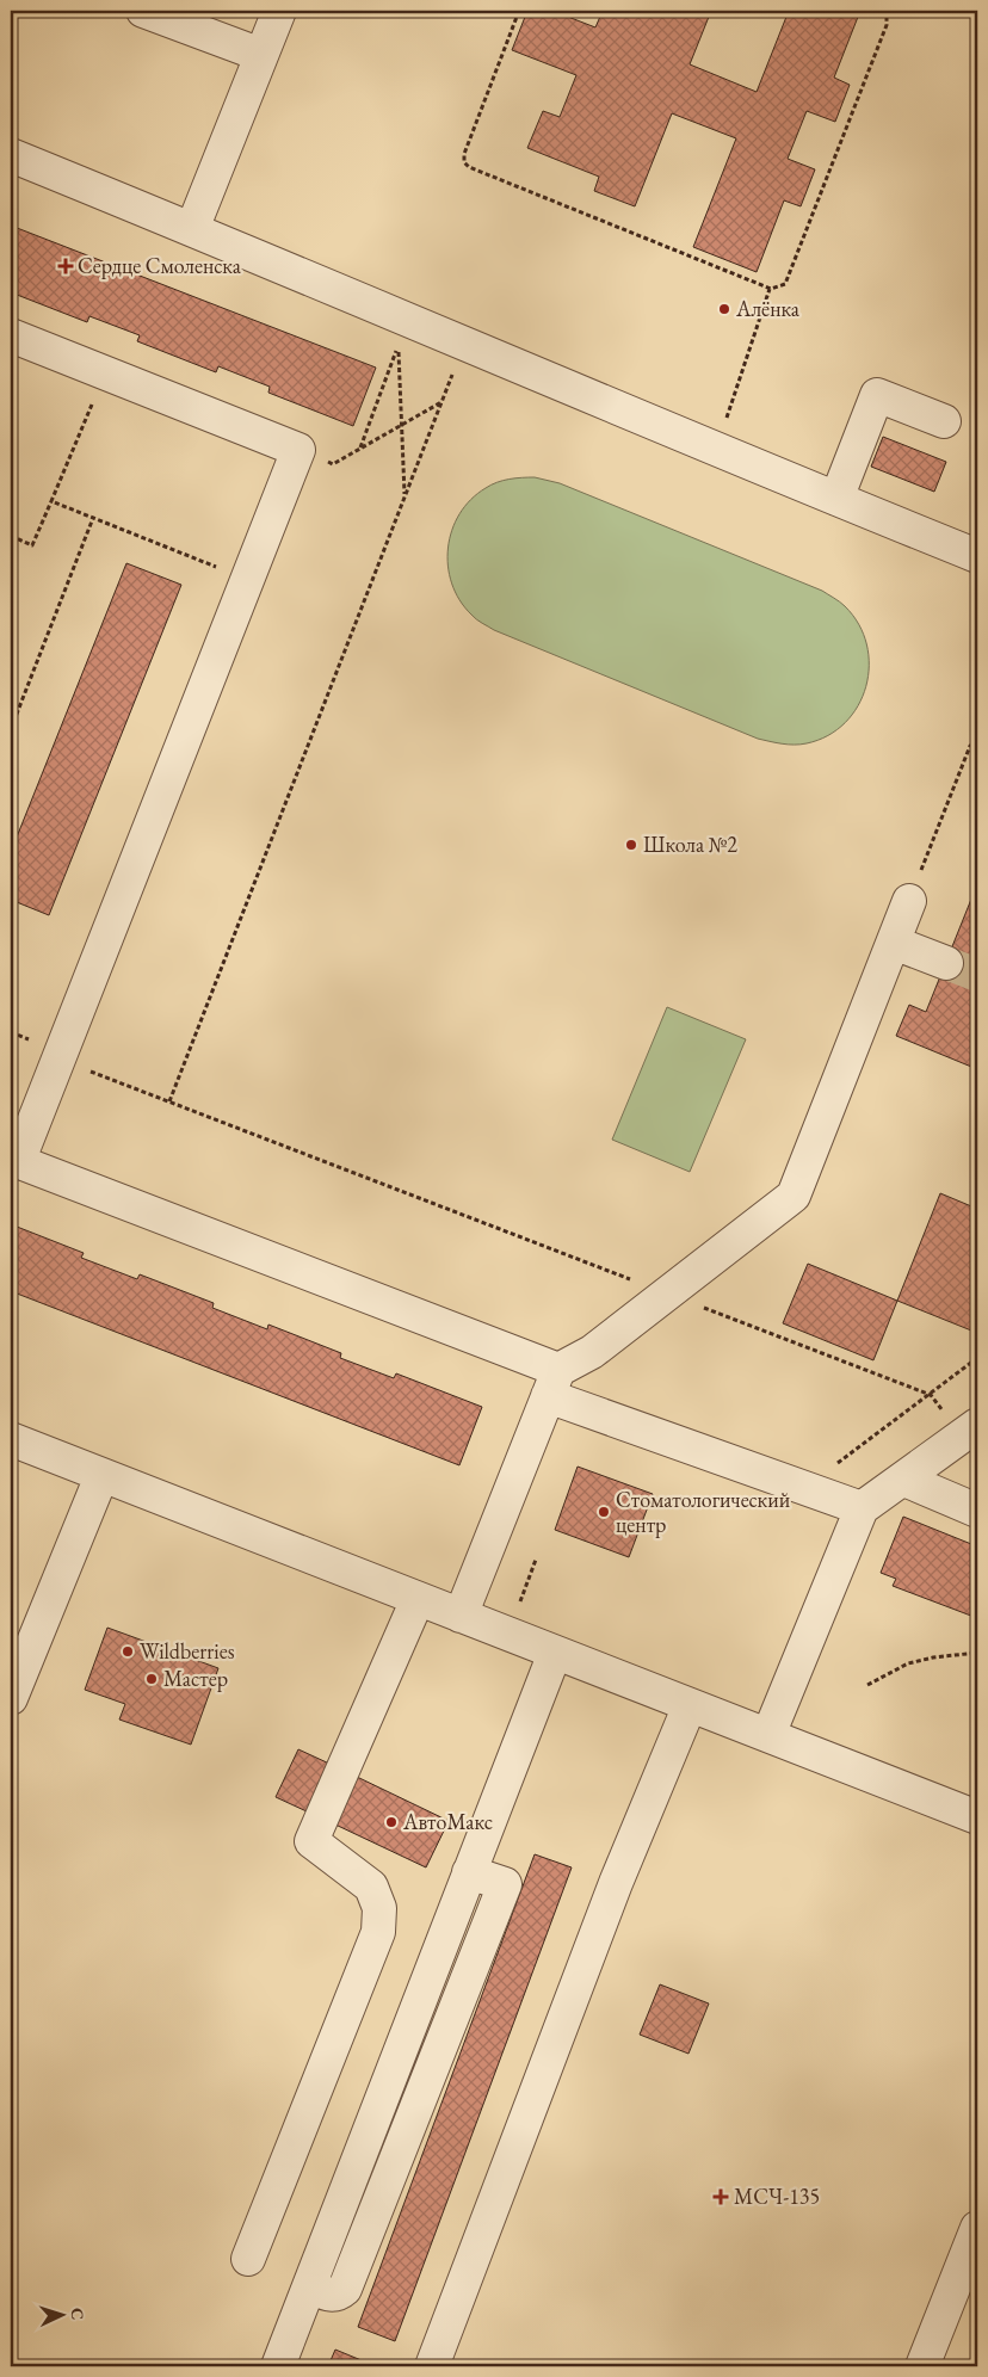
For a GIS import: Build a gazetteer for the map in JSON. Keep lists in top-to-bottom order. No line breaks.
{"places":{"health":["Сердце Смоленска","МСЧ-135"],"other":["Алёнка","Школа №2","Стоматологический центр","Wildberries","Мастер","АвтоМакс"]},"north":"right"}
